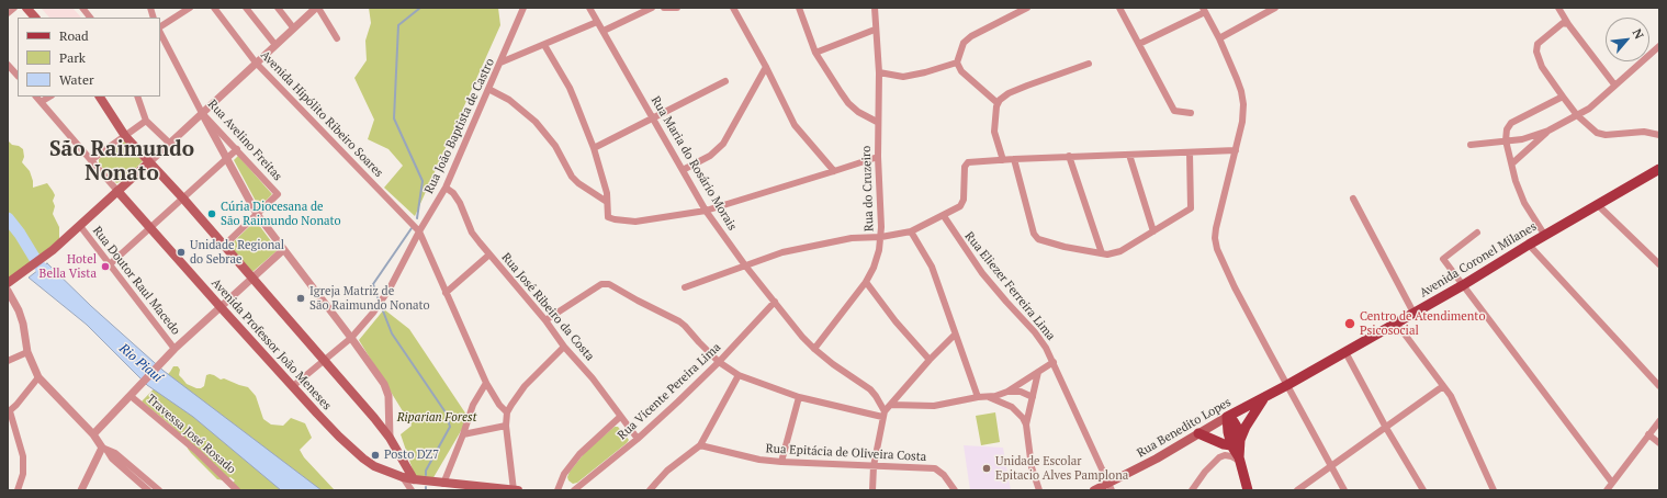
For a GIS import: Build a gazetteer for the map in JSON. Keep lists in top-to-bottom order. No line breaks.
{"streets":{"main road":["Avenida Coronel Milanes","Avenida Professor João Meneses","Rua Benedito Lopes"],"street":["Avenida Hipólito Ribeiro Soares","Rua João Baptista de Castro","Rua Avelino Freitas","Rua Maria do Rosário Morais","Rua do Cruzeiro","Rua Doutor Raul Macedo","Rua Eliezer Ferreira Lima","Rua José Ribeiro da Costa","Rua Vicente Pereira Lima","Travessa José Rosado","Rua Epitácia de Oliveira Costa"]},"crossings":[["Avenida Hipólito Ribeiro Soares","Rua João Baptista de Castro"],["Rua João Baptista de Castro","Rua José Ribeiro da Costa"],["Rua João Baptista de Castro","Avenida Professor João Meneses"],["Rua Maria do Rosário Morais","Rua do Cruzeiro"],["Rua Maria do Rosário Morais","Rua Vicente Pereira Lima"],["Avenida Coronel Milanes","Rua Benedito Lopes"],["Rua Eliezer Ferreira Lima","Rua Benedito Lopes"],["Rua José Ribeiro da Costa","Rua Vicente Pereira Lima"]],"districts":["São Raimundo Nonato"],"water":["Rio Piauí"],"parks":["Riparian Forest"],"places":["Cúria Diocesana de São Raimundo Nonato","Unidade Regional do Sebrae","Hotel Bella Vista","Igreja Matriz de São Raimundo Nonato","Centro de Atendimento Psicosocial","Posto DZ7","Unidade Escolar Epitacio Alves Pamplona"],"legend":["Road","Park","Water"],"north":"top right"}
